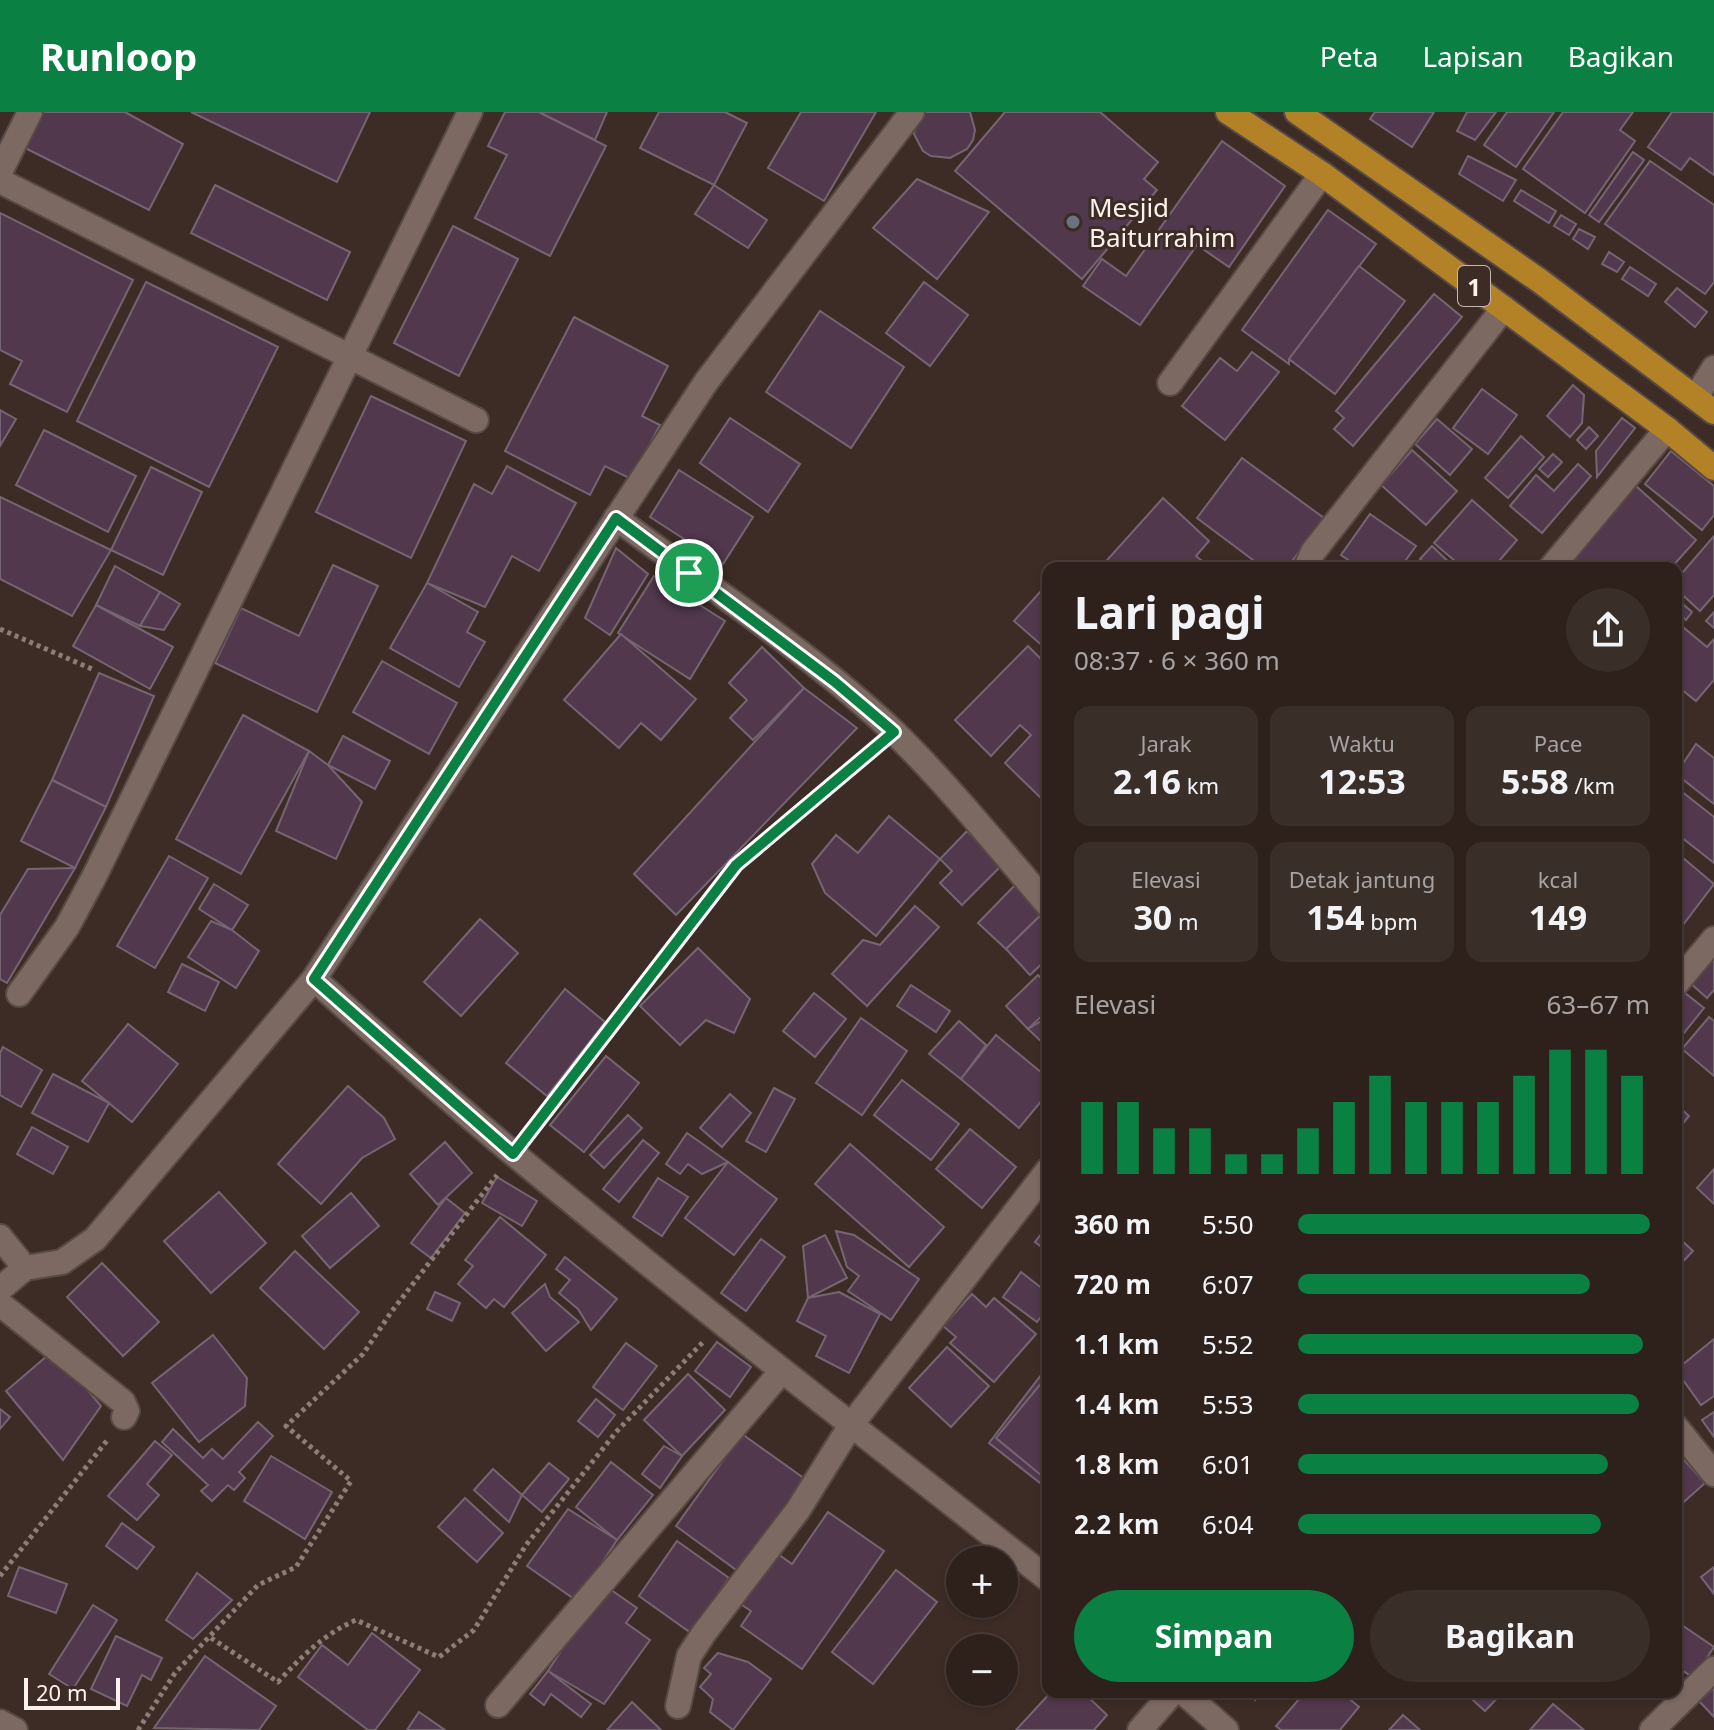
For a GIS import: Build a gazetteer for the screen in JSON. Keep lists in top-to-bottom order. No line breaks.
{"streets":{"main road":["1"]},"places":["Mesjid Baiturrahim"],"scale_bar":"20 m","page":{"header":"Runloop","nav":["Peta","Lapisan","Bagikan"],"heading":["Lari pagi","08:37 · 6 × 360 m"],"stats":[["Jarak","2.16 km"],["Waktu","12:53"],["Pace","5:58 /km"],["Elevasi","30 m"],["Detak jantung","154 bpm"],["kcal","149"]],"chart":["Elevasi","63–67 m"],"list":[{"name":"360 m","note":"5:50"},{"name":"720 m","note":"6:07"},{"name":"1.1 km","note":"5:52"},{"name":"1.4 km","note":"5:53"},{"name":"1.8 km","note":"6:01"},{"name":"2.2 km","note":"6:04"}],"map_buttons":["+","−"],"buttons":["Simpan","Bagikan"],"scale":"20 m"}}
